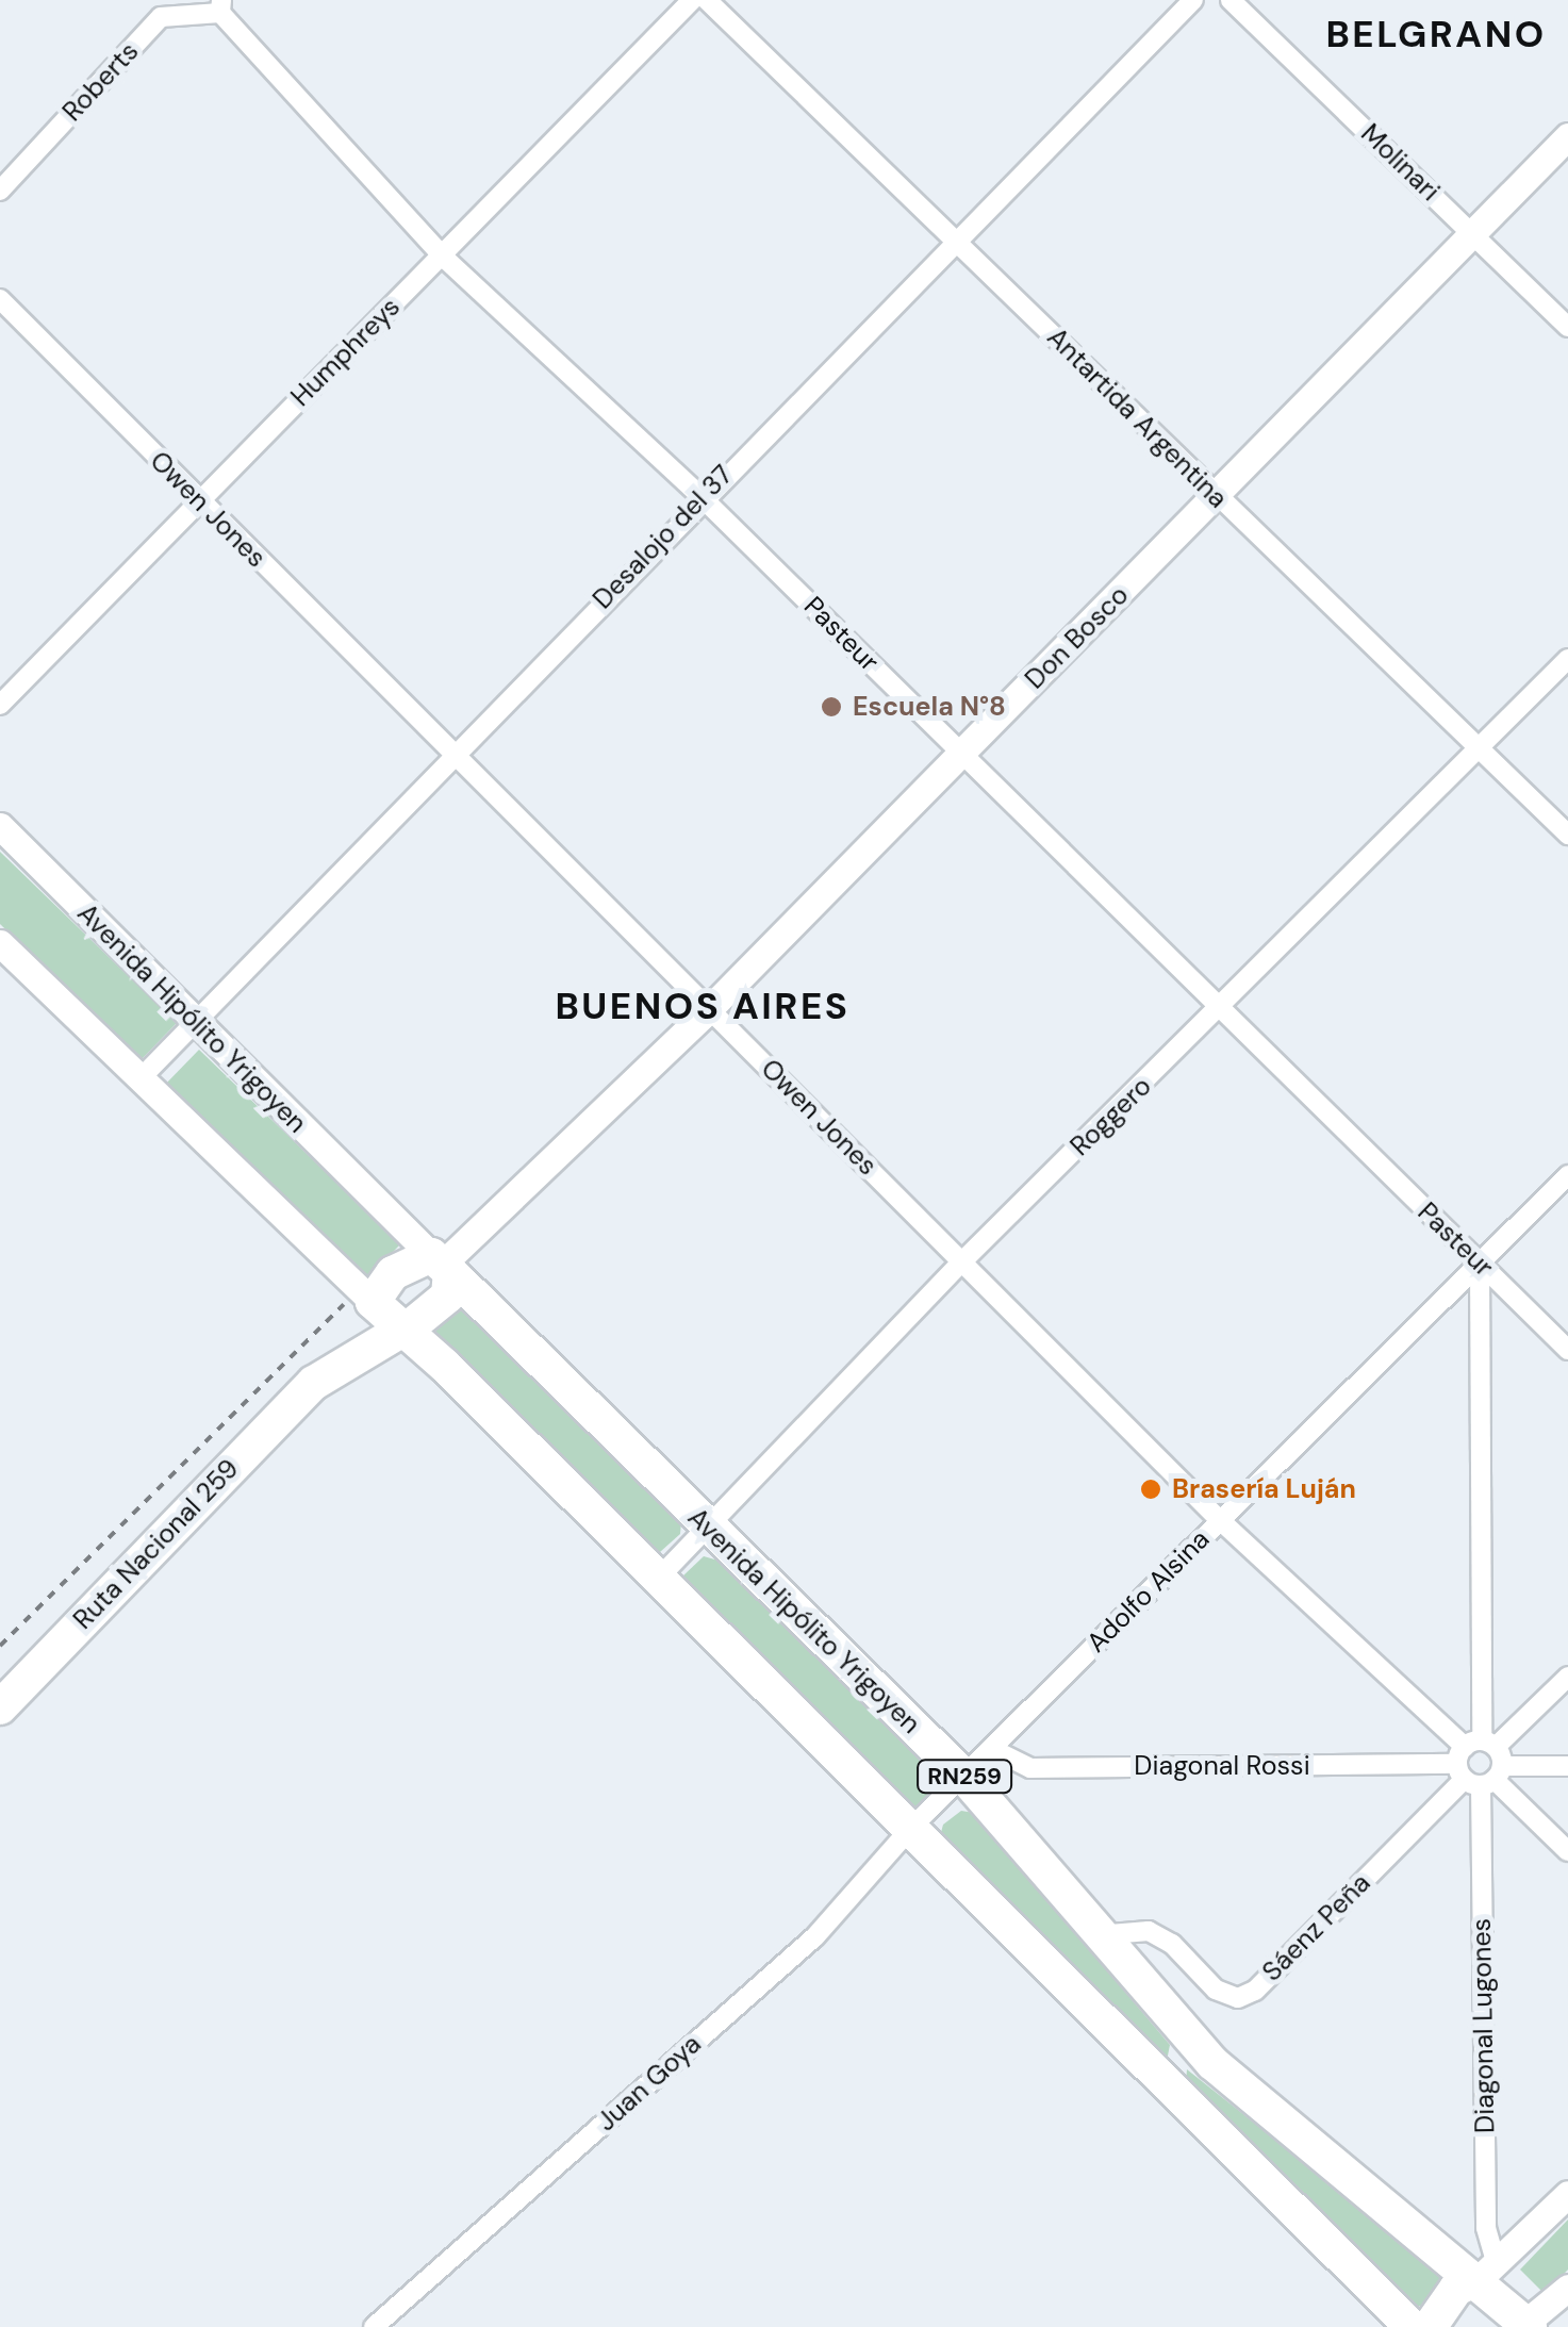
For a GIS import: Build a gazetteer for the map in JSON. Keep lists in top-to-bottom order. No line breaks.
{"streets":{"highway":["Avenida Hipólito Yrigoyen","Ruta Nacional 259","RN259"],"street":["Roberts","Molinari","Humphreys","Antartida Argentina","Owen Jones","Desalojo del 37","Pasteur","Don Bosco","Roggero","Adolfo Alsina","Diagonal Rossi","Sáenz Peña","Diagonal Lugones","Juan Goya"]},"crossings":[["Roberts","Pasteur"],["Molinari","Don Bosco"],["Humphreys","Owen Jones"],["Humphreys","Pasteur"],["Antartida Argentina","Desalojo del 37"],["Antartida Argentina","Don Bosco"],["Antartida Argentina","Roggero"],["Owen Jones","Desalojo del 37"],["Owen Jones","Don Bosco"],["Owen Jones","Roggero"],["Owen Jones","Adolfo Alsina"],["Owen Jones","Diagonal Rossi"],["Owen Jones","Sáenz Peña"],["Owen Jones","Diagonal Lugones"],["Desalojo del 37","Pasteur"],["Desalojo del 37","Avenida Hipólito Yrigoyen"],["Pasteur","Don Bosco"],["Pasteur","Roggero"],["Pasteur","Adolfo Alsina"],["Pasteur","Diagonal Lugones"],["Don Bosco","Avenida Hipólito Yrigoyen"],["Don Bosco","Ruta Nacional 259"],["Avenida Hipólito Yrigoyen","Roggero"],["Avenida Hipólito Yrigoyen","Ruta Nacional 259"],["Avenida Hipólito Yrigoyen","Adolfo Alsina"],["Avenida Hipólito Yrigoyen","RN259"],["Avenida Hipólito Yrigoyen","Sáenz Peña"],["Avenida Hipólito Yrigoyen","Diagonal Lugones"],["Roggero","RN259"],["Ruta Nacional 259","RN259"],["Adolfo Alsina","Diagonal Rossi"],["Adolfo Alsina","RN259"],["Adolfo Alsina","Diagonal Lugones"],["Adolfo Alsina","Juan Goya"],["Diagonal Rossi","Sáenz Peña"],["Diagonal Rossi","Diagonal Lugones"],["RN259","Diagonal Lugones"],["RN259","Juan Goya"],["Sáenz Peña","Diagonal Lugones"]],"districts":["BELGRANO","BUENOS AIRES"],"places":["Escuela N°8","Brasería Luján"]}
